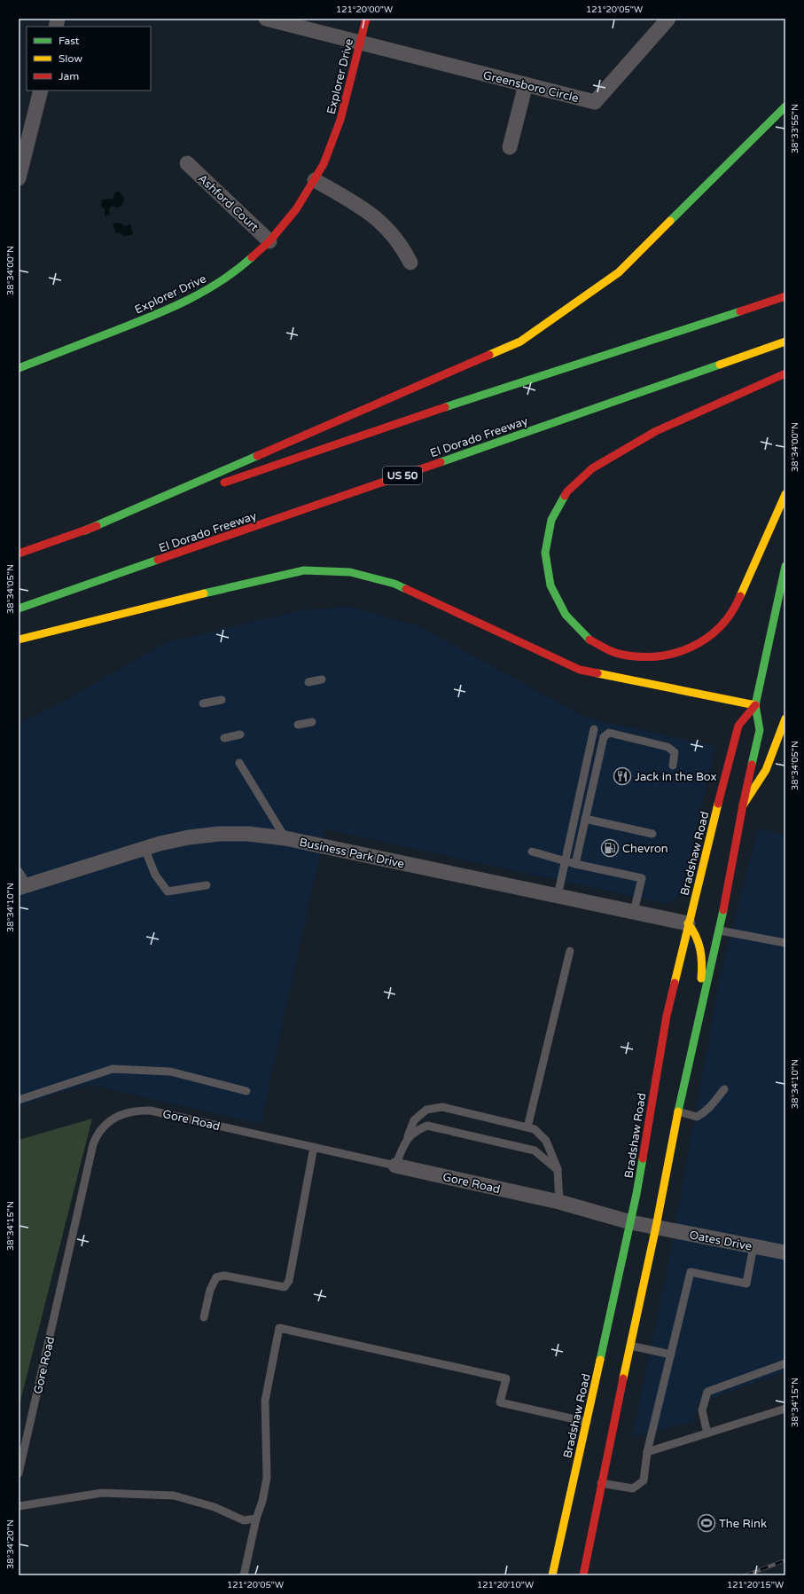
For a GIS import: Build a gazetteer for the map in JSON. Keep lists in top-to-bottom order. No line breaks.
{"streets":{"main road":["Explorer Drive","El Dorado Freeway","US 50","Bradshaw Road"],"street":["Greensboro Circle","Ashford Court","Business Park Drive","Gore Road","Oates Drive"]},"crossings":[["Explorer Drive","Greensboro Circle"],["Explorer Drive","Ashford Court"],["Business Park Drive","Bradshaw Road"],["Bradshaw Road","Gore Road"],["Bradshaw Road","Oates Drive"],["Gore Road","Oates Drive"]],"places":{"restaurant":["Jack in the Box"],"fuel station":["Chevron"],"sports":["The Rink"]},"legend":["Fast","Slow","Jam"],"coordinates":["121°20'00\"W","121°20'05\"W","38°33'55\"N","38°34'00\"N","38°34'05\"N","38°34'10\"N","38°34'15\"N","38°34'20\"N","121°20'10\"W","121°20'15\"W"]}
